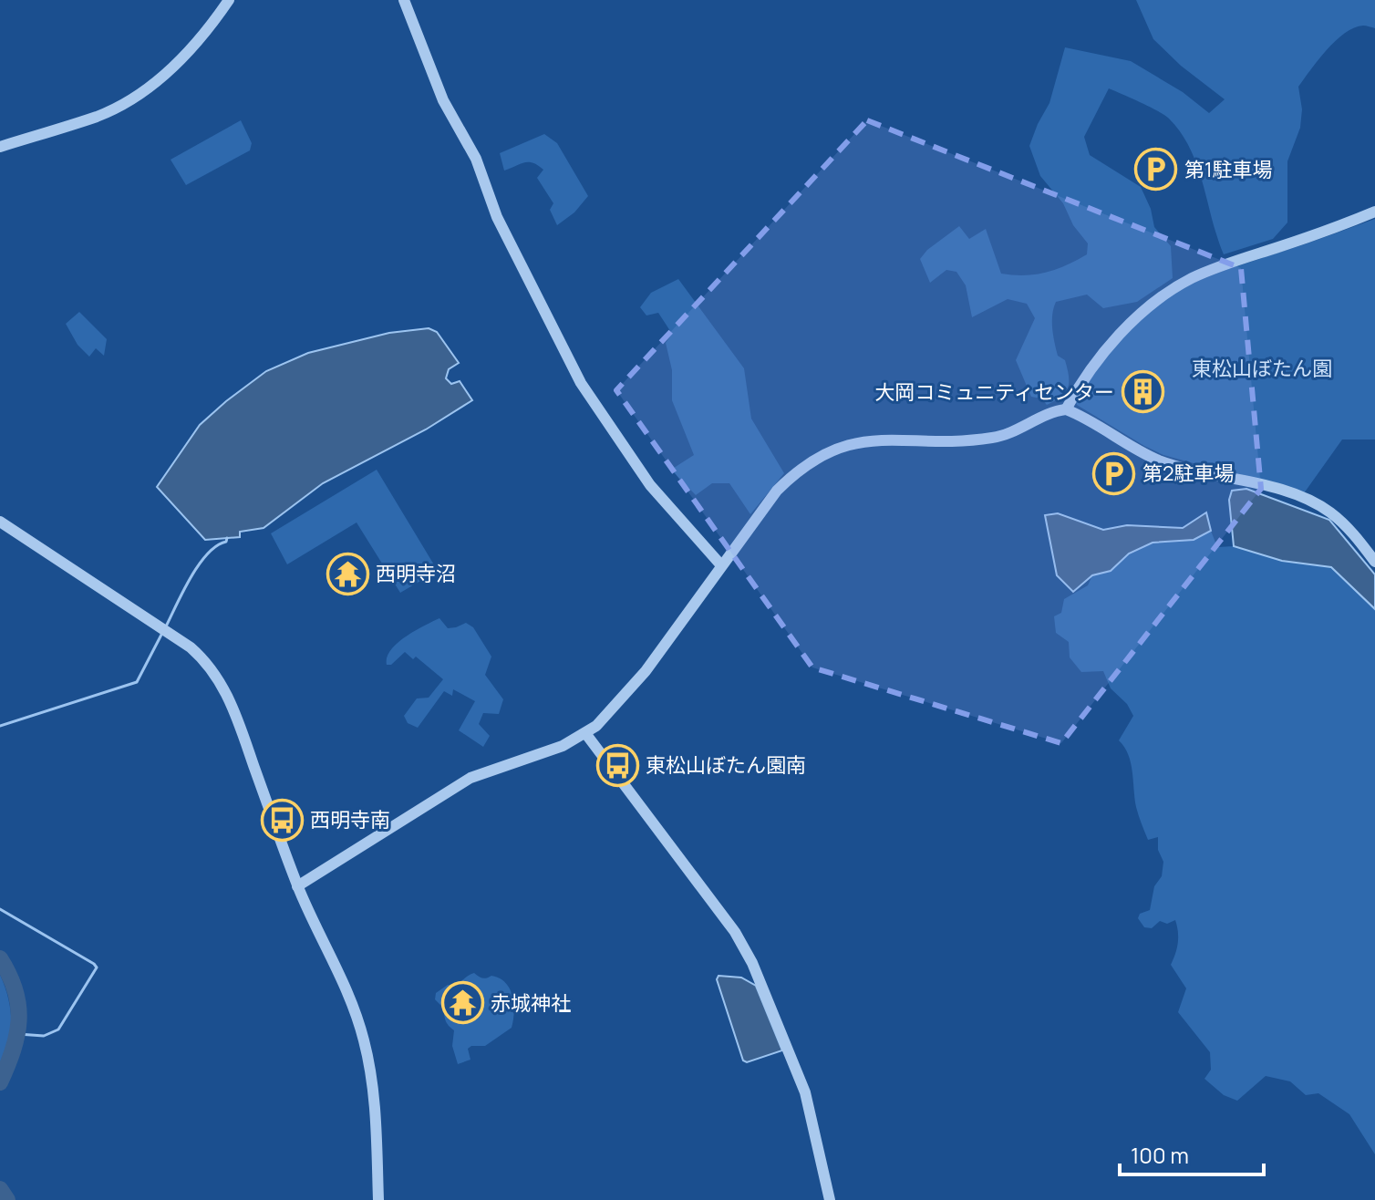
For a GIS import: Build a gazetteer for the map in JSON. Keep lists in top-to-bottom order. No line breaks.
{"parks":["東松山ぼたん園"],"places":{"parking":["第1駐車場","第2駐車場"],"building":["大岡コミュニティセンター"],"temple":["西明寺沼","赤城神社"],"bus stop":["東松山ぼたん園南","西明寺南"]},"scale_bar":"100 m"}
